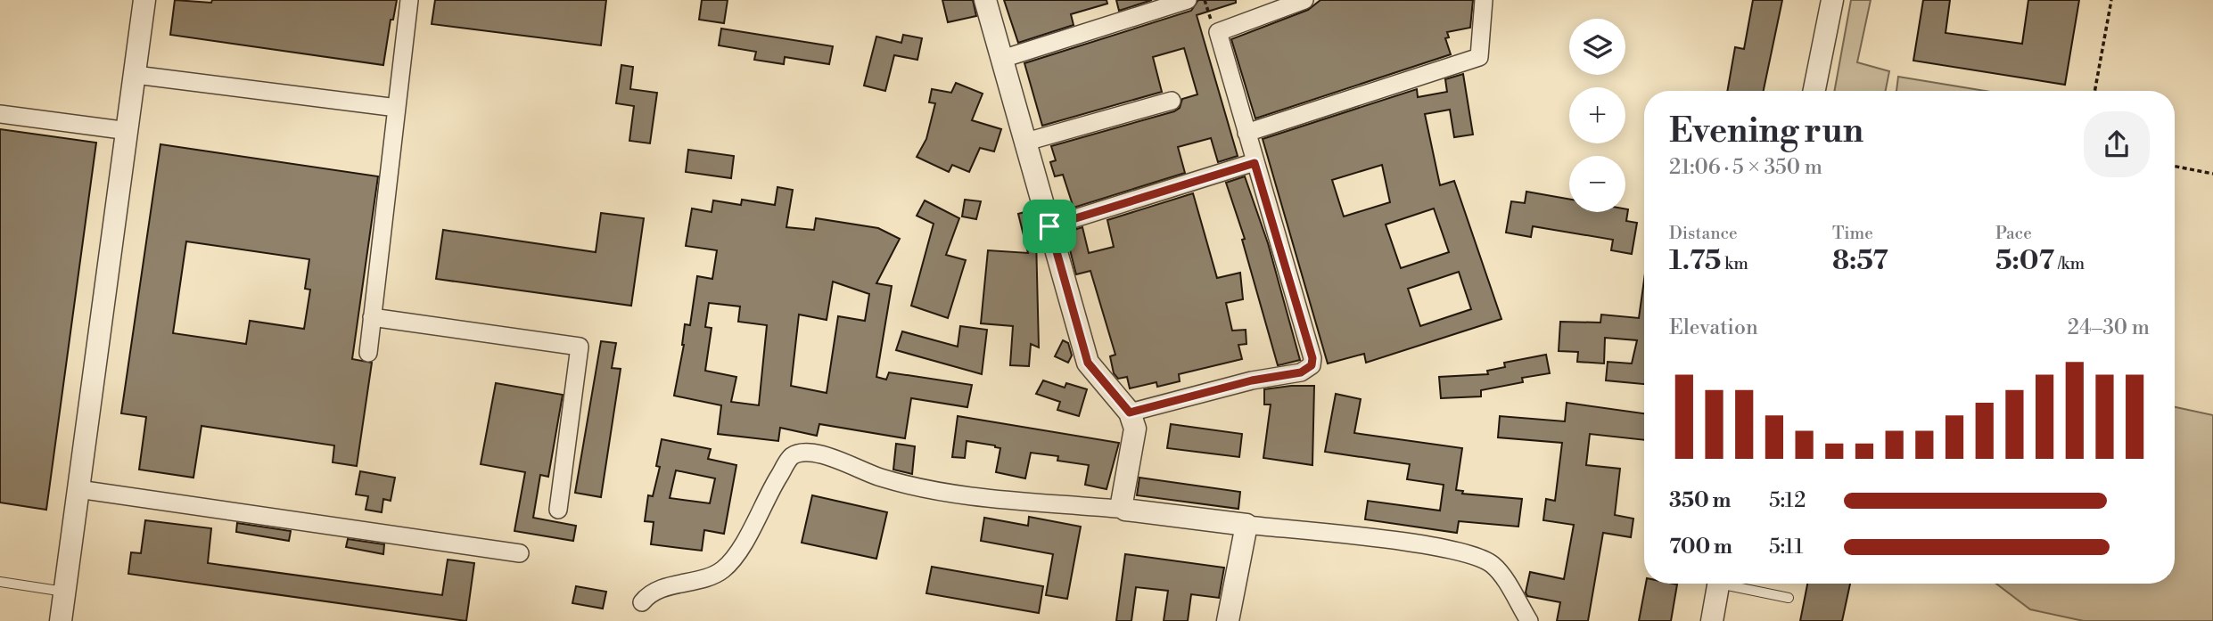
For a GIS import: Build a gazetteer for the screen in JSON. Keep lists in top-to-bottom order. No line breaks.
{"page":{"map_buttons":["+","−"],"heading":["Evening run","21:06 · 5 × 350 m"],"stats":[["Distance","1.75 km"],["Time","8:57"],["Pace","5:07 /km"]],"chart":["Elevation","24–30 m"],"list":[{"name":"350 m","note":"5:12"},{"name":"700 m","note":"5:11"}]}}
